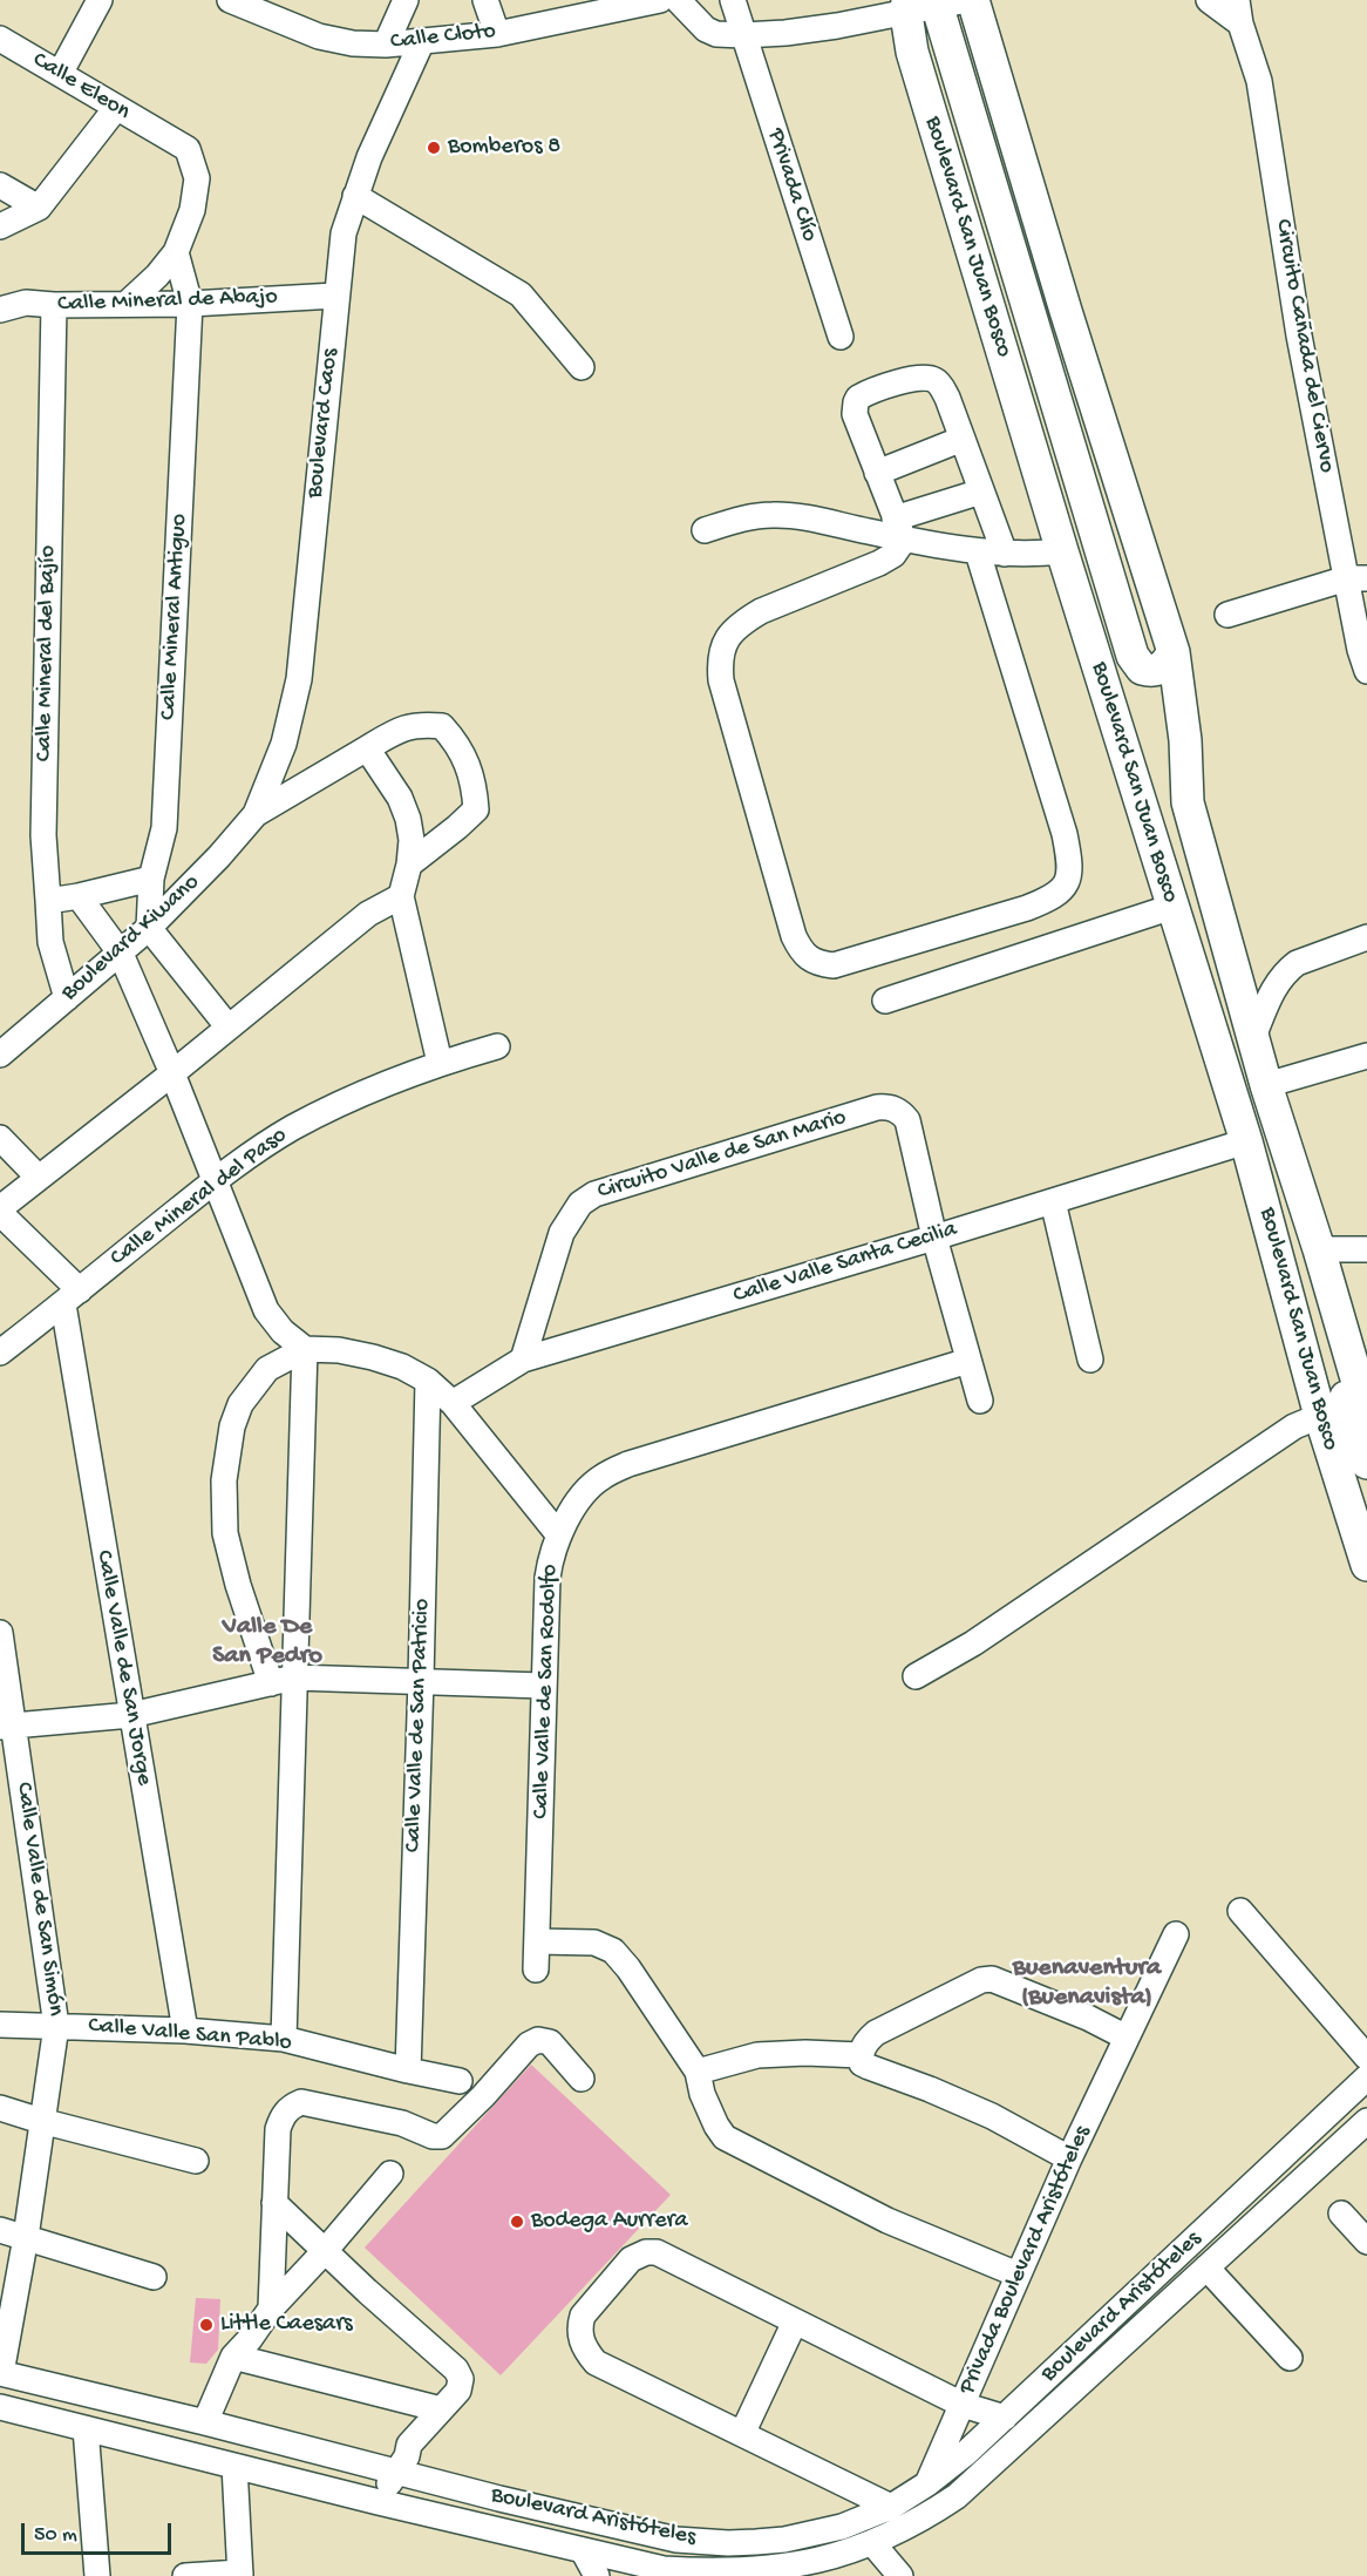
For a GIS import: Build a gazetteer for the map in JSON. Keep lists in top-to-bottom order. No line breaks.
{"streets":{"main road":["Boulevard San Juan Bosco"],"street":["Calle Cloto","Calle Eleon","Privada Clío","Calle Mineral de Abajo","Circuito Cañada del Ciervo","Boulevard Caos","Calle Mineral Antiguo","Calle Mineral del Bajío","Boulevard Kiwano","Circuito Valle de San Mario","Calle Mineral del Paso","Calle Valle Santa Cecilia","Calle Valle de San Jorge","Calle Valle de San Rodolfo","Calle Valle de San Patricio","Calle Valle de San Simón","Calle Valle San Pablo","Privada Boulevard Aristóteles","Boulevard Aristóteles"]},"crossings":[["Calle Cloto","Boulevard Caos"],["Calle Eleon","Calle Mineral de Abajo"],["Calle Eleon","Calle Mineral Antiguo"],["Boulevard San Juan Bosco","Calle Valle Santa Cecilia"],["Calle Mineral de Abajo","Boulevard Caos"],["Calle Mineral de Abajo","Calle Mineral Antiguo"],["Calle Mineral de Abajo","Calle Mineral del Bajío"],["Boulevard Caos","Boulevard Kiwano"],["Calle Mineral Antiguo","Boulevard Kiwano"],["Calle Mineral del Bajío","Boulevard Kiwano"],["Circuito Valle de San Mario","Calle Valle Santa Cecilia"],["Calle Mineral del Paso","Calle Valle de San Jorge"],["Calle Valle Santa Cecilia","Calle Valle de San Rodolfo"],["Calle Valle de San Jorge","Calle Valle San Pablo"],["Calle Valle de San Rodolfo","Calle Valle de San Patricio"],["Calle Valle de San Patricio","Calle Valle San Pablo"],["Calle Valle de San Simón","Calle Valle San Pablo"],["Calle Valle de San Simón","Boulevard Aristóteles"],["Privada Boulevard Aristóteles","Boulevard Aristóteles"]],"districts":["Valle De San Pedro","Buenaventura (Buenavista)"],"places":["Bomberos 8","Bodega Aurrera","Little Caesars"],"scale_bar":"50 m"}
